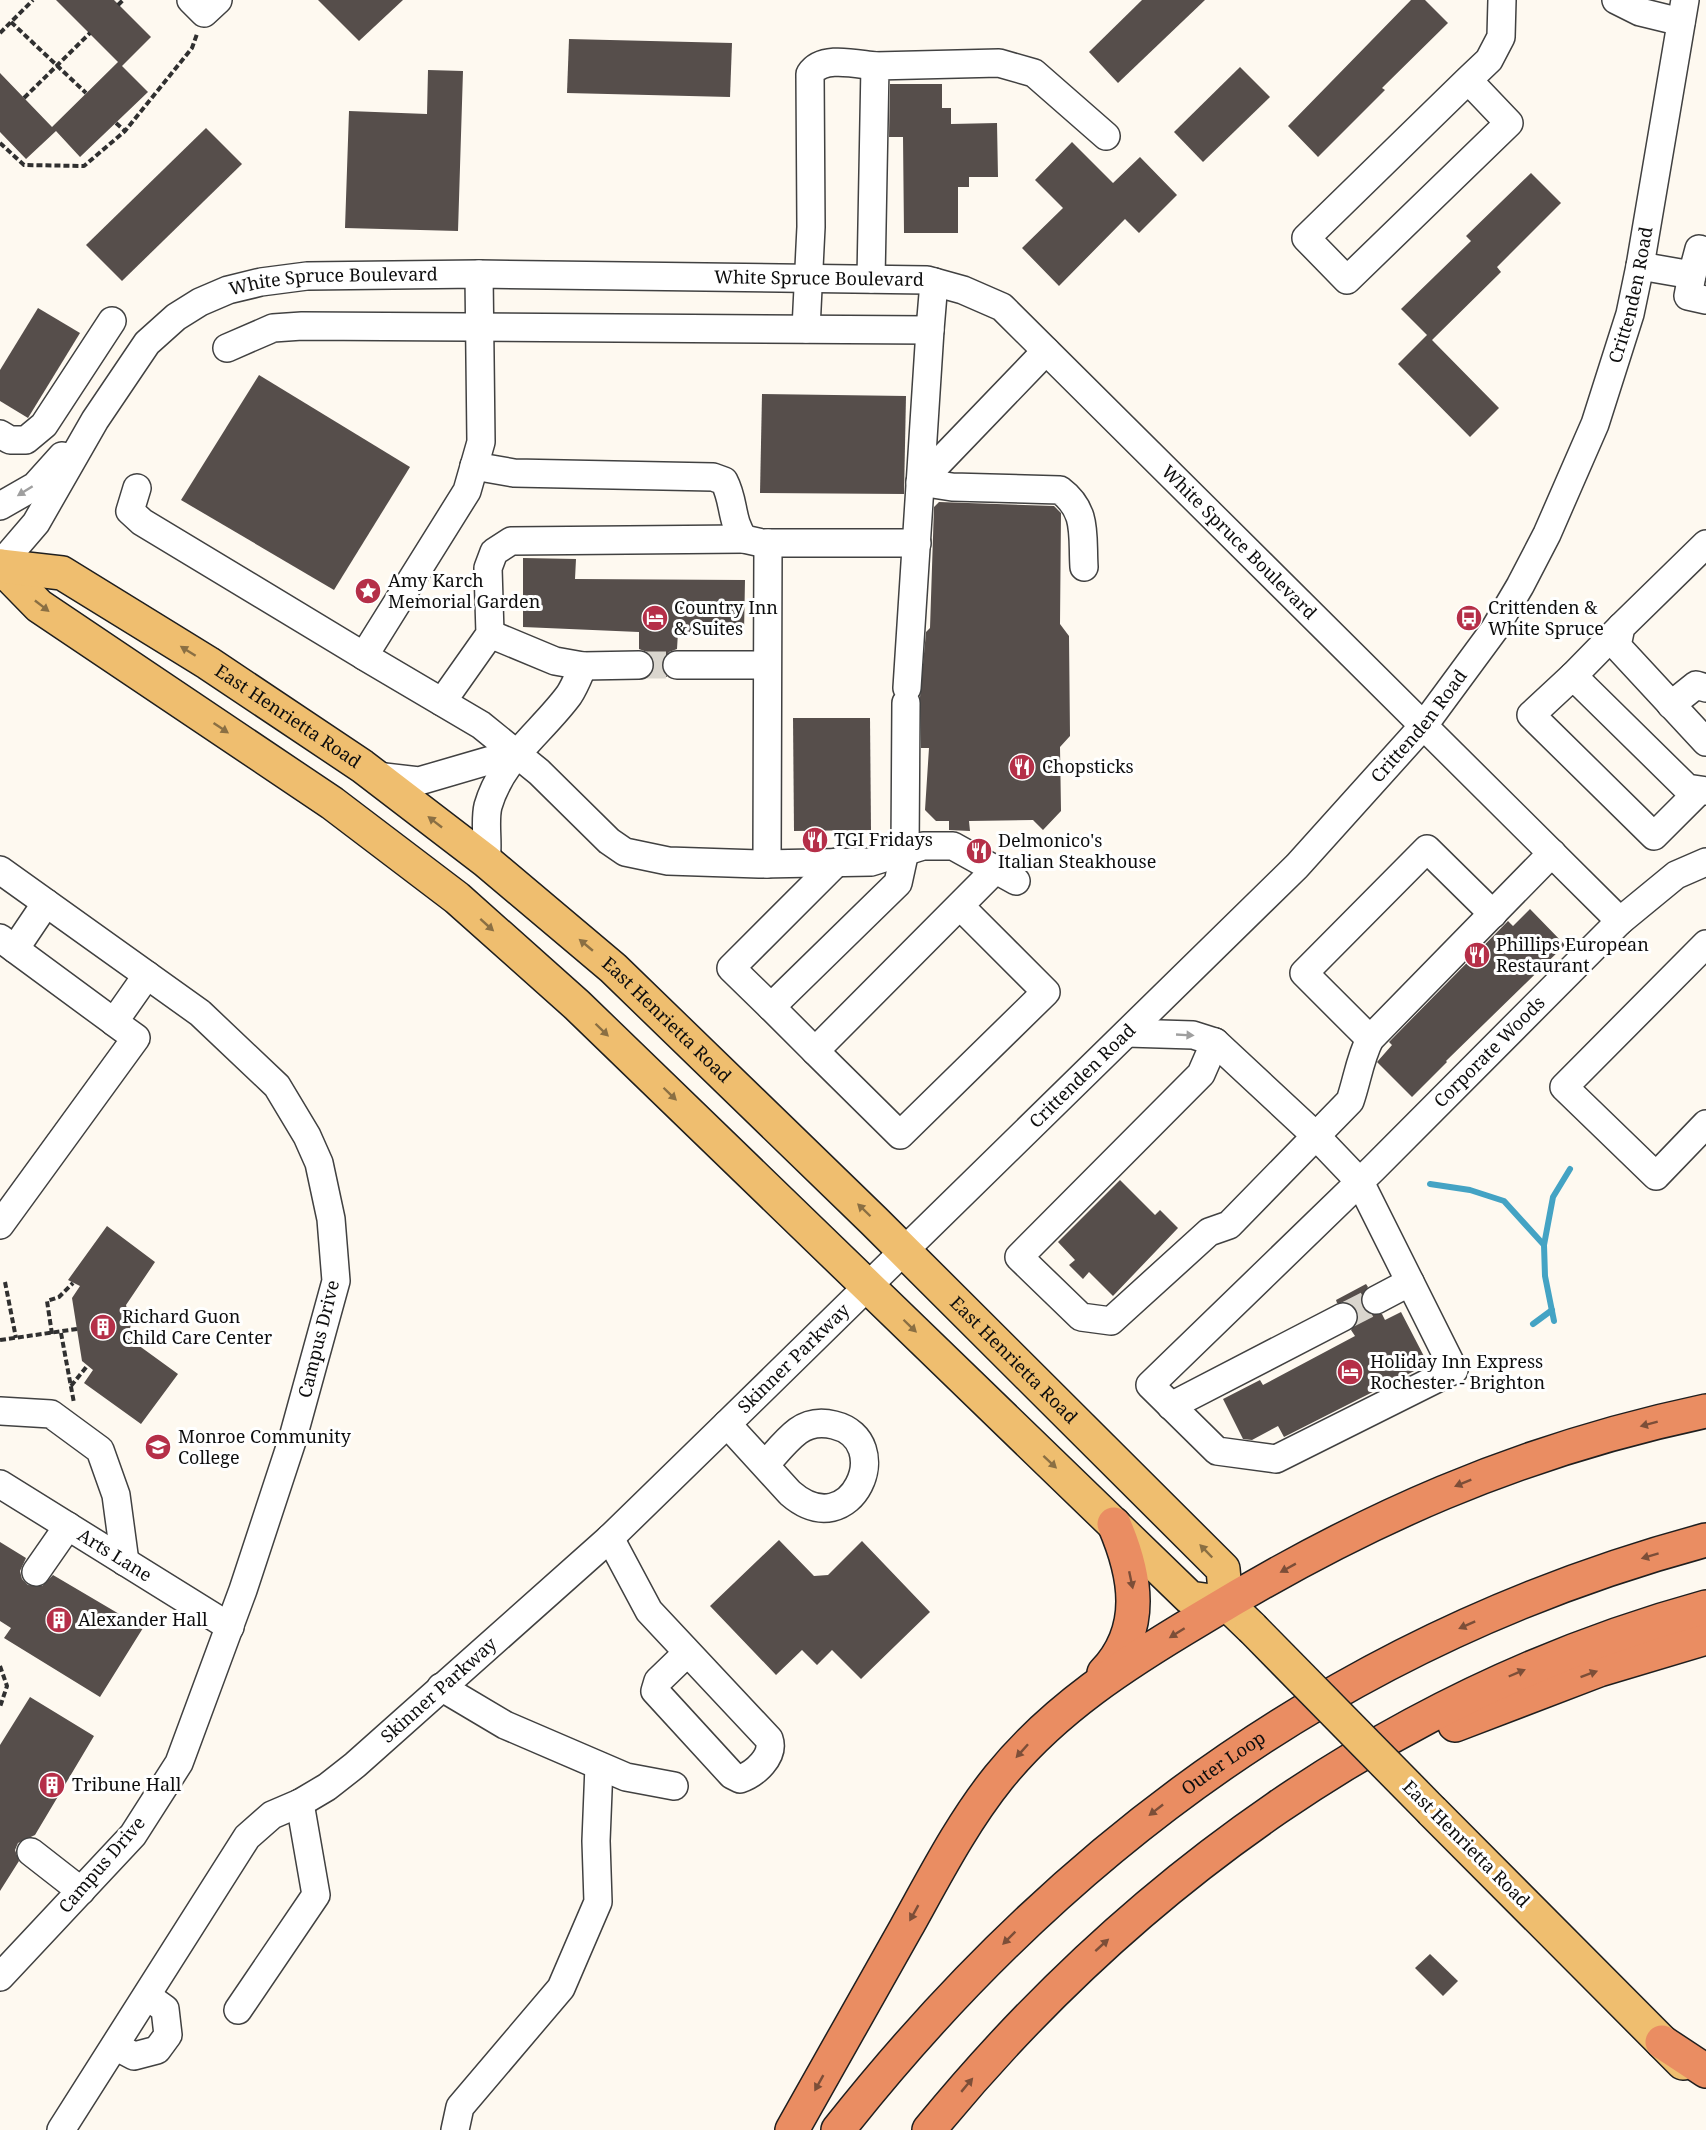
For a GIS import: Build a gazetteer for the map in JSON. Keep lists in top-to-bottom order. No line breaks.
{"streets":{"highway":["Outer Loop"],"main road":["East Henrietta Road"],"street":["White Spruce Boulevard","Crittenden Road","Corporate Woods","Campus Drive","Skinner Parkway","Arts Lane"]},"crossings":[["White Spruce Boulevard","Crittenden Road"],["White Spruce Boulevard","East Henrietta Road"],["Crittenden Road","East Henrietta Road"],["Crittenden Road","Skinner Parkway"],["Campus Drive","Arts Lane"]],"places":{"place":["Amy Karch Memorial Garden"],"hotel":["Country Inn & Suites","Holiday Inn Express Rochester - Brighton"],"bus stop":["Crittenden & White Spruce"],"restaurant":["Chopsticks","TGI Fridays","Delmonico's Italian Steakhouse","Phillips European Restaurant"],"building":["Richard Guon Child Care Center","Alexander Hall","Tribune Hall"],"school or university":["Monroe Community College"]}}
